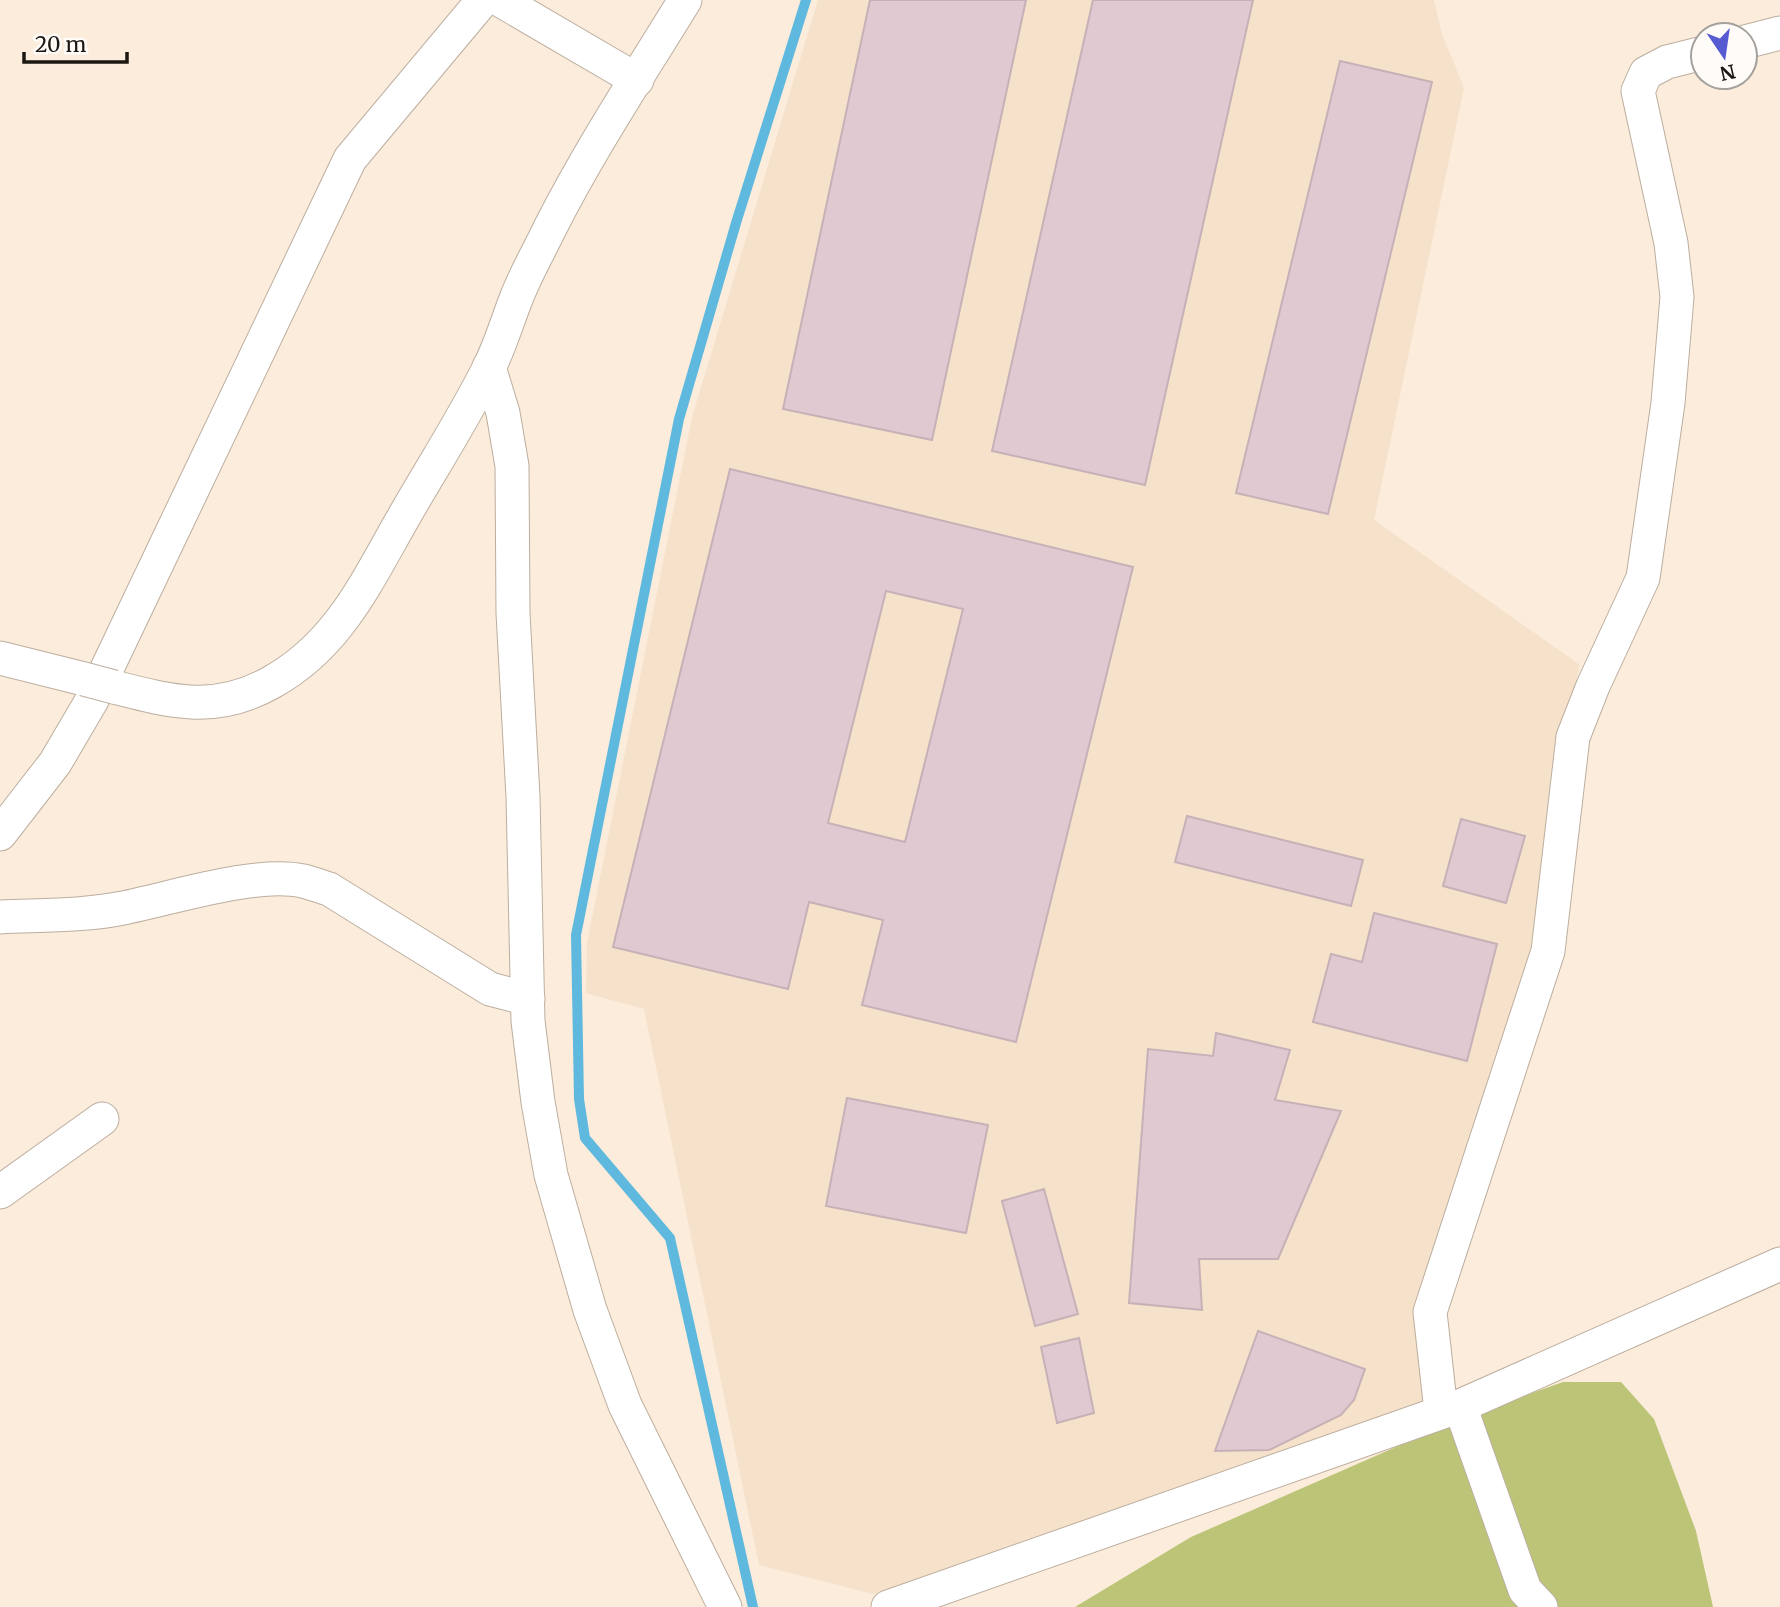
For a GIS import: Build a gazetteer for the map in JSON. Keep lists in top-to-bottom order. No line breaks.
{"scale_bar":"20 m","north":"bottom"}
